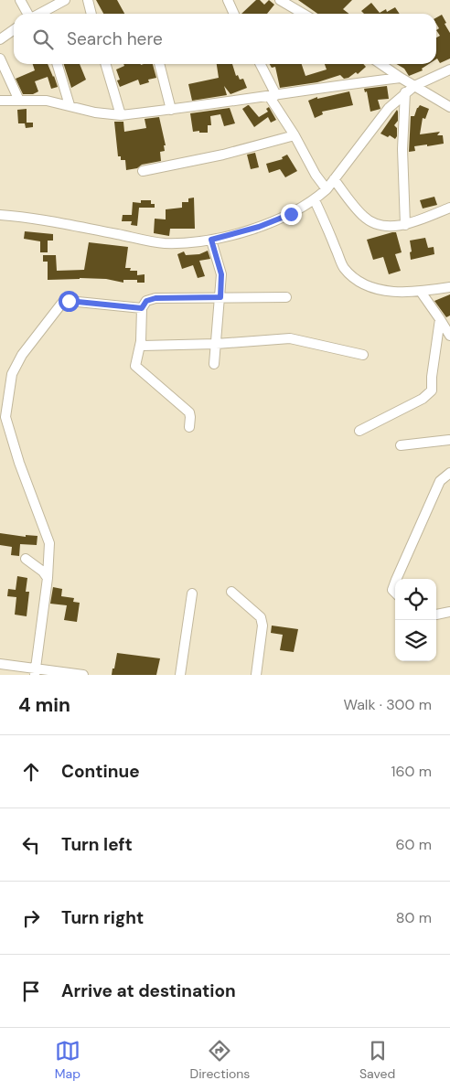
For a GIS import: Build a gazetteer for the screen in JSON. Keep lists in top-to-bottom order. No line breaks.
{"page":{"search":"Search here","heading":["4 min","Walk · 300 m"],"list":[["Continue","160 m"],["Turn left","60 m"],["Turn right","80 m"],"Arrive at destination"],"nav":["Map","Directions","Saved"]}}
